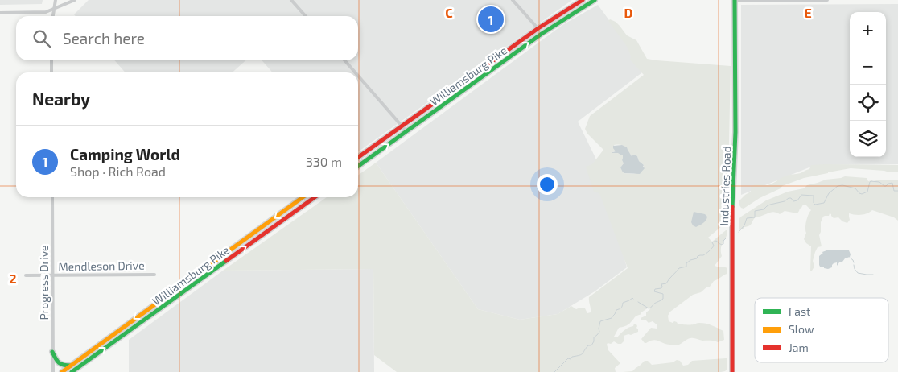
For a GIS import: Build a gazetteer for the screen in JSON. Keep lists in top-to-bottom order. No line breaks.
{"streets":{"main road":["Williamsburg Pike","Industries Road"],"street":["Mendleson Drive","Progress Drive"]},"crossings":[["Mendleson Drive","Progress Drive"]],"legend":["Fast","Slow","Jam"],"page":{"pins":"1","map_buttons":["+","−"],"search":"Search here","heading":"Nearby","list":[{"mark":"1","name":"Camping World","note":"Shop · Rich Road","value":"330 m"}]},"grid":{"columns":["C","D","E"],"rows":["2"]}}
